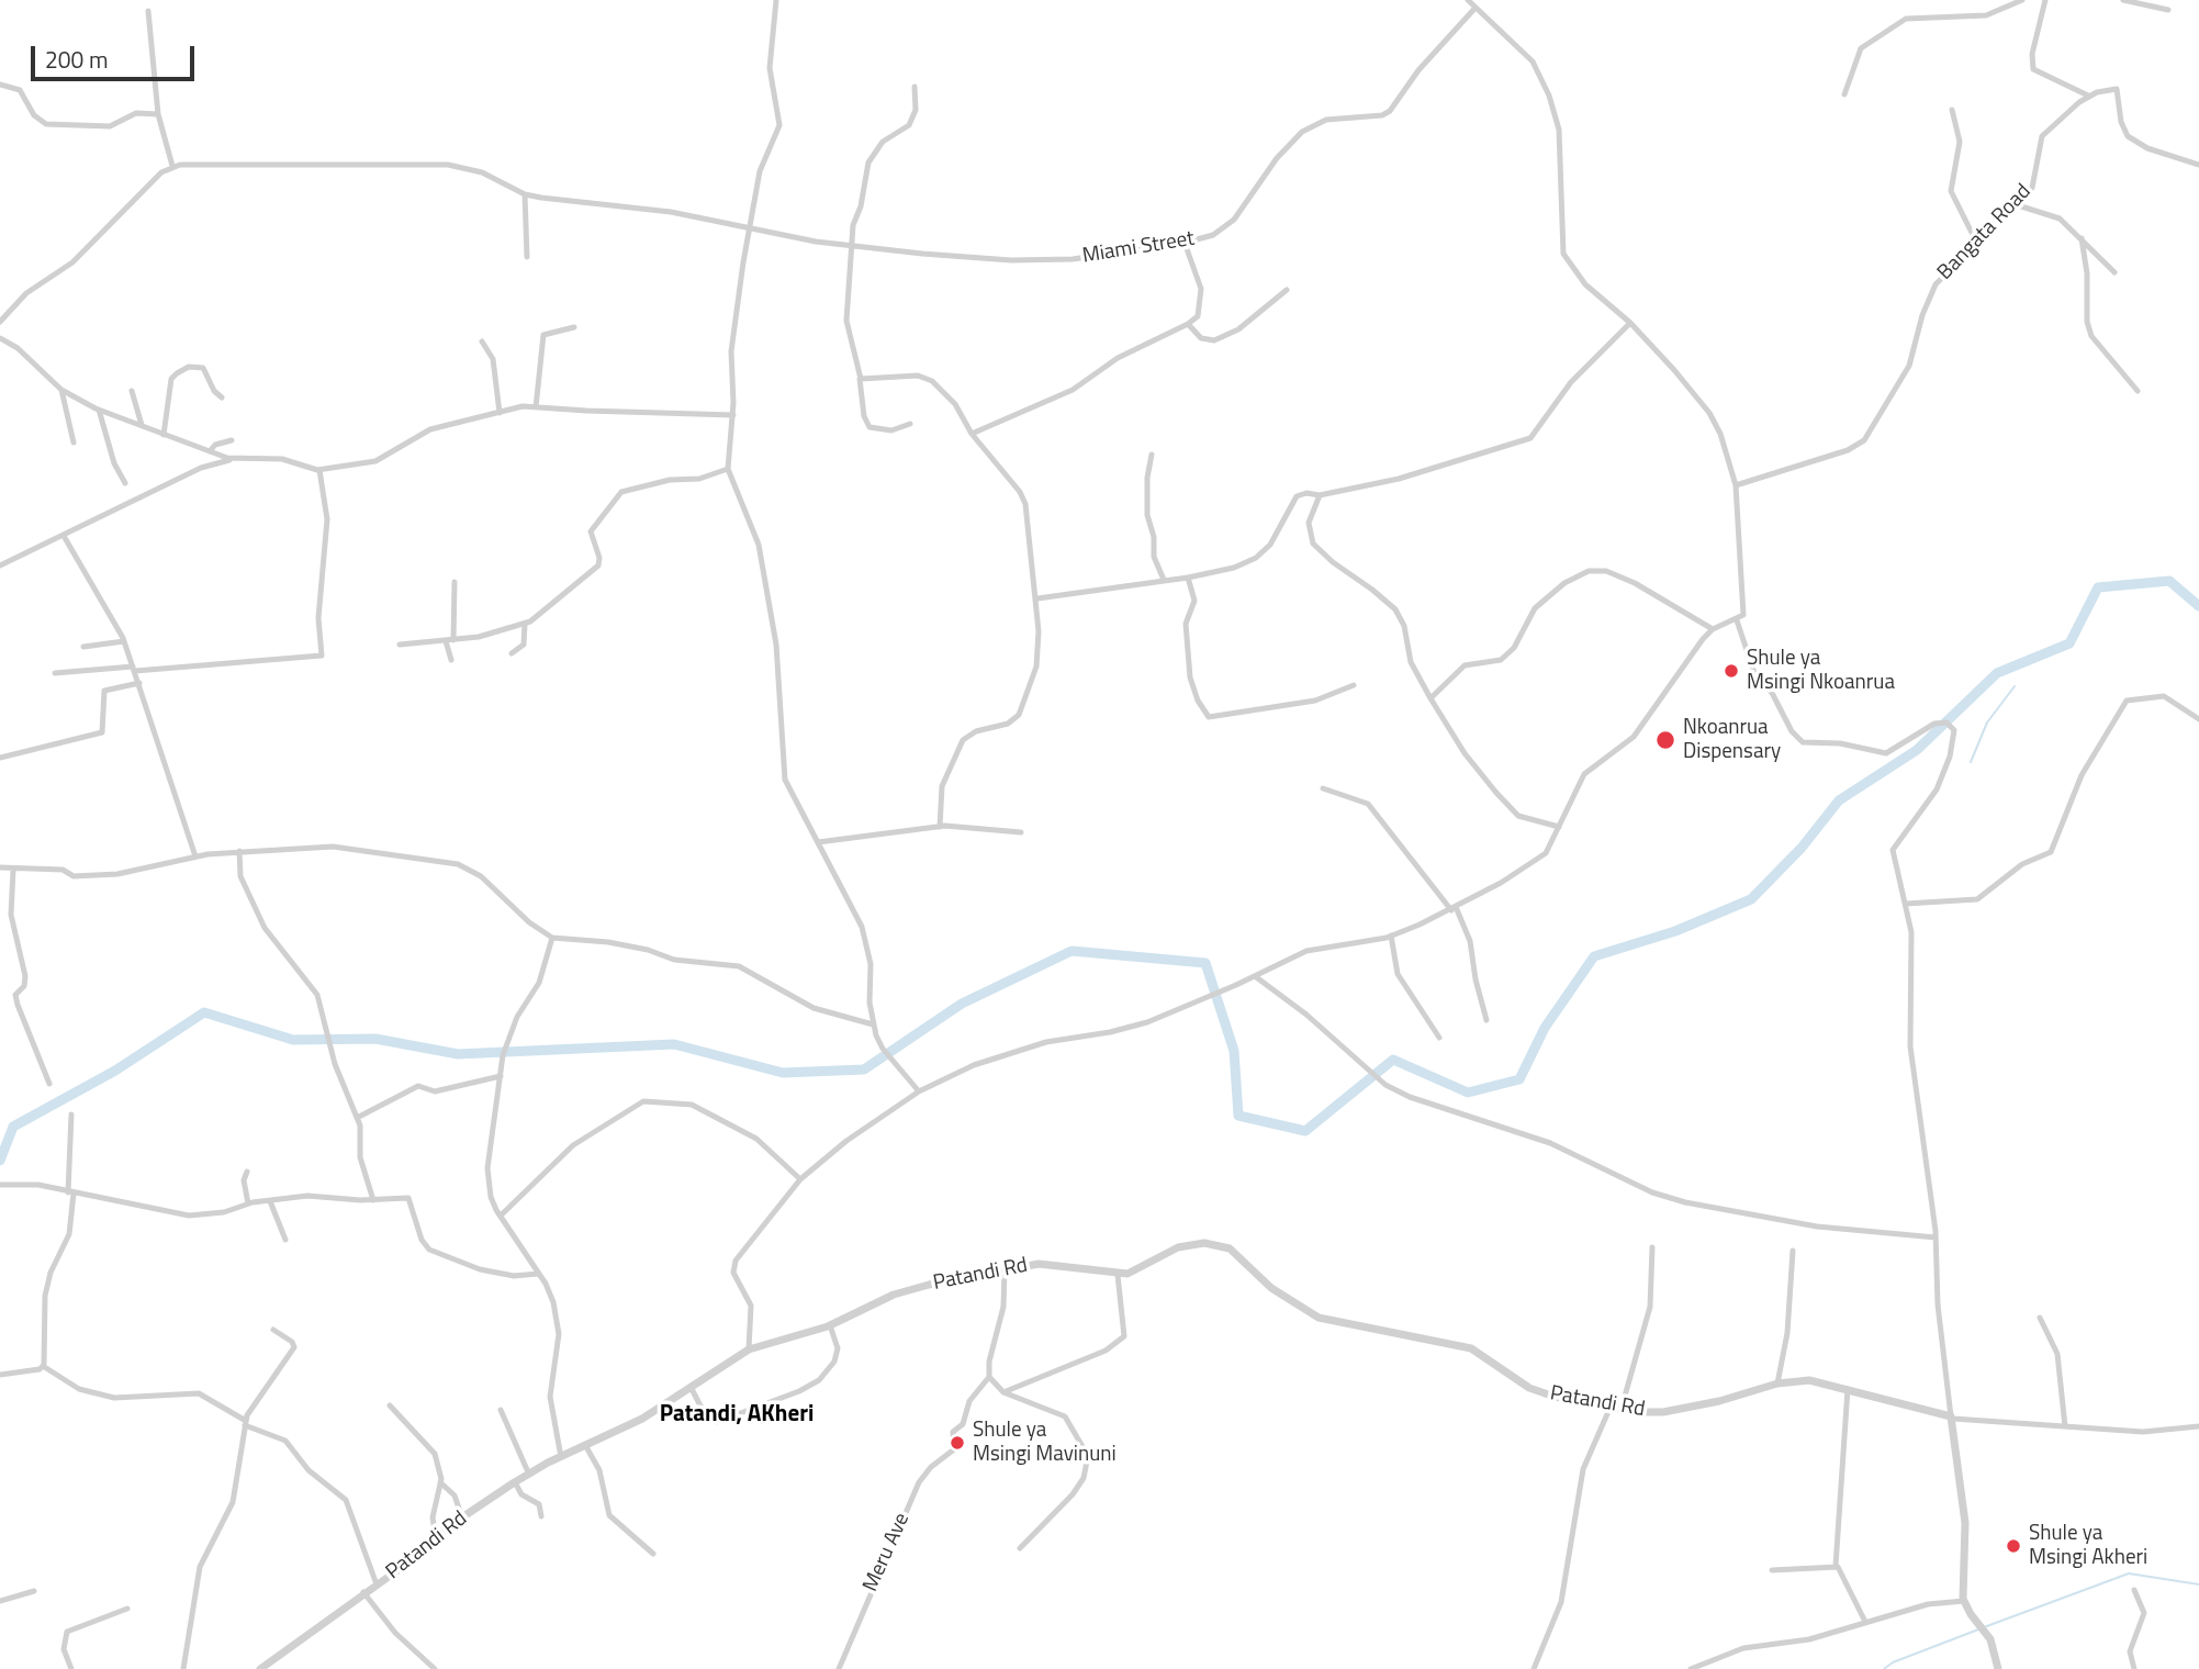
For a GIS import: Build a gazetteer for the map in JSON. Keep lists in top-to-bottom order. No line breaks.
{"streets":{"street":["Bangata Road","Miami Street","Patandi Rd","Meru Ave"]},"districts":["Patandi, AKheri"],"places":["Shule ya Msingi Nkoanrua","Nkoanrua Dispensary","Shule ya Msingi Mavinuni","Shule ya Msingi Akheri"],"scale_bar":"200 m"}
